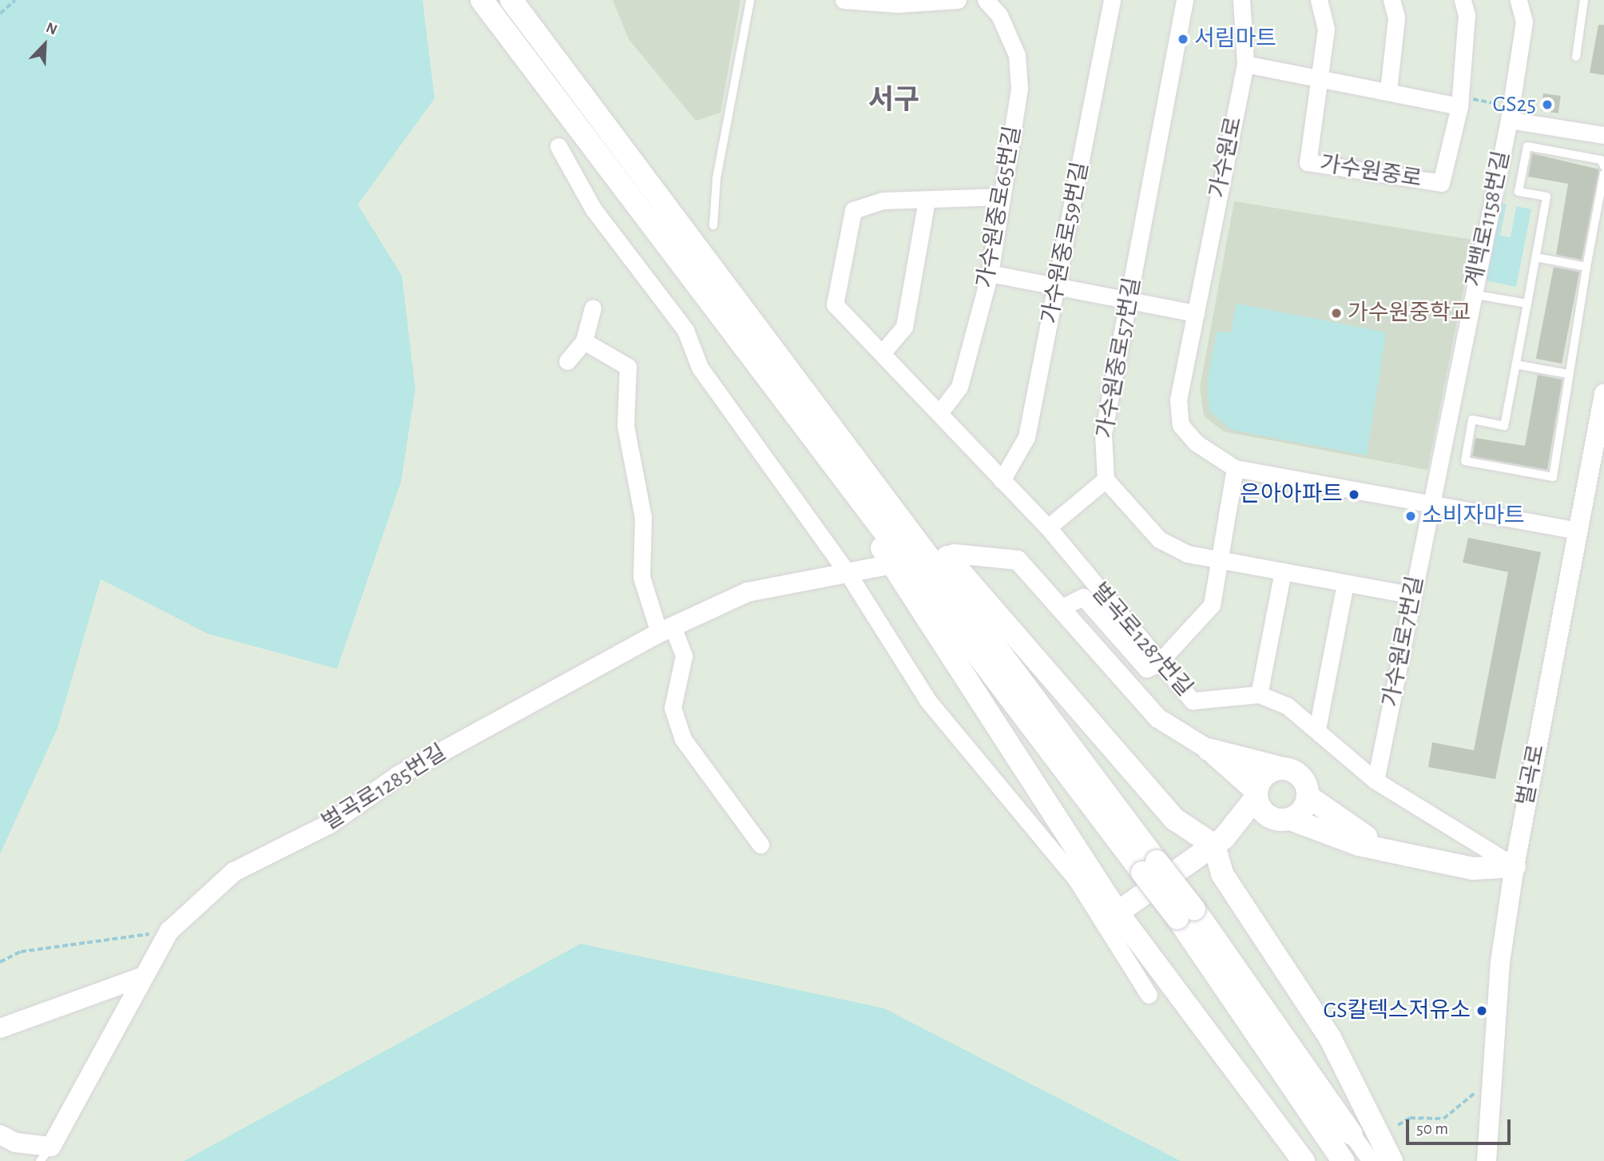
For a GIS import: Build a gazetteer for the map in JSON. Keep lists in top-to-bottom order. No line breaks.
{"streets":{"street":["가수원로","가수원중로","가수원중로65번길","계백로1158번길","가수원중로59번길","가수원중로57번길","벌곡로1287번길","가수원로7번길","벌곡로","벌곡로1285번길"]},"crossings":[["가수원로","계백로1158번길"],["가수원로","가수원로7번길"],["가수원로","벌곡로"],["가수원중로65번길","벌곡로1287번길"],["계백로1158번길","가수원로7번길"],["가수원중로59번길","벌곡로1287번길"],["벌곡로1287번길","가수원로7번길"],["벌곡로1287번길","벌곡로"]],"districts":["서구"],"places":["서림마트","GS25","가수원중학교","은아아파트","소비자마트","GS칼텍스저유소"],"scale_bar":"50 m","north":"top right"}
